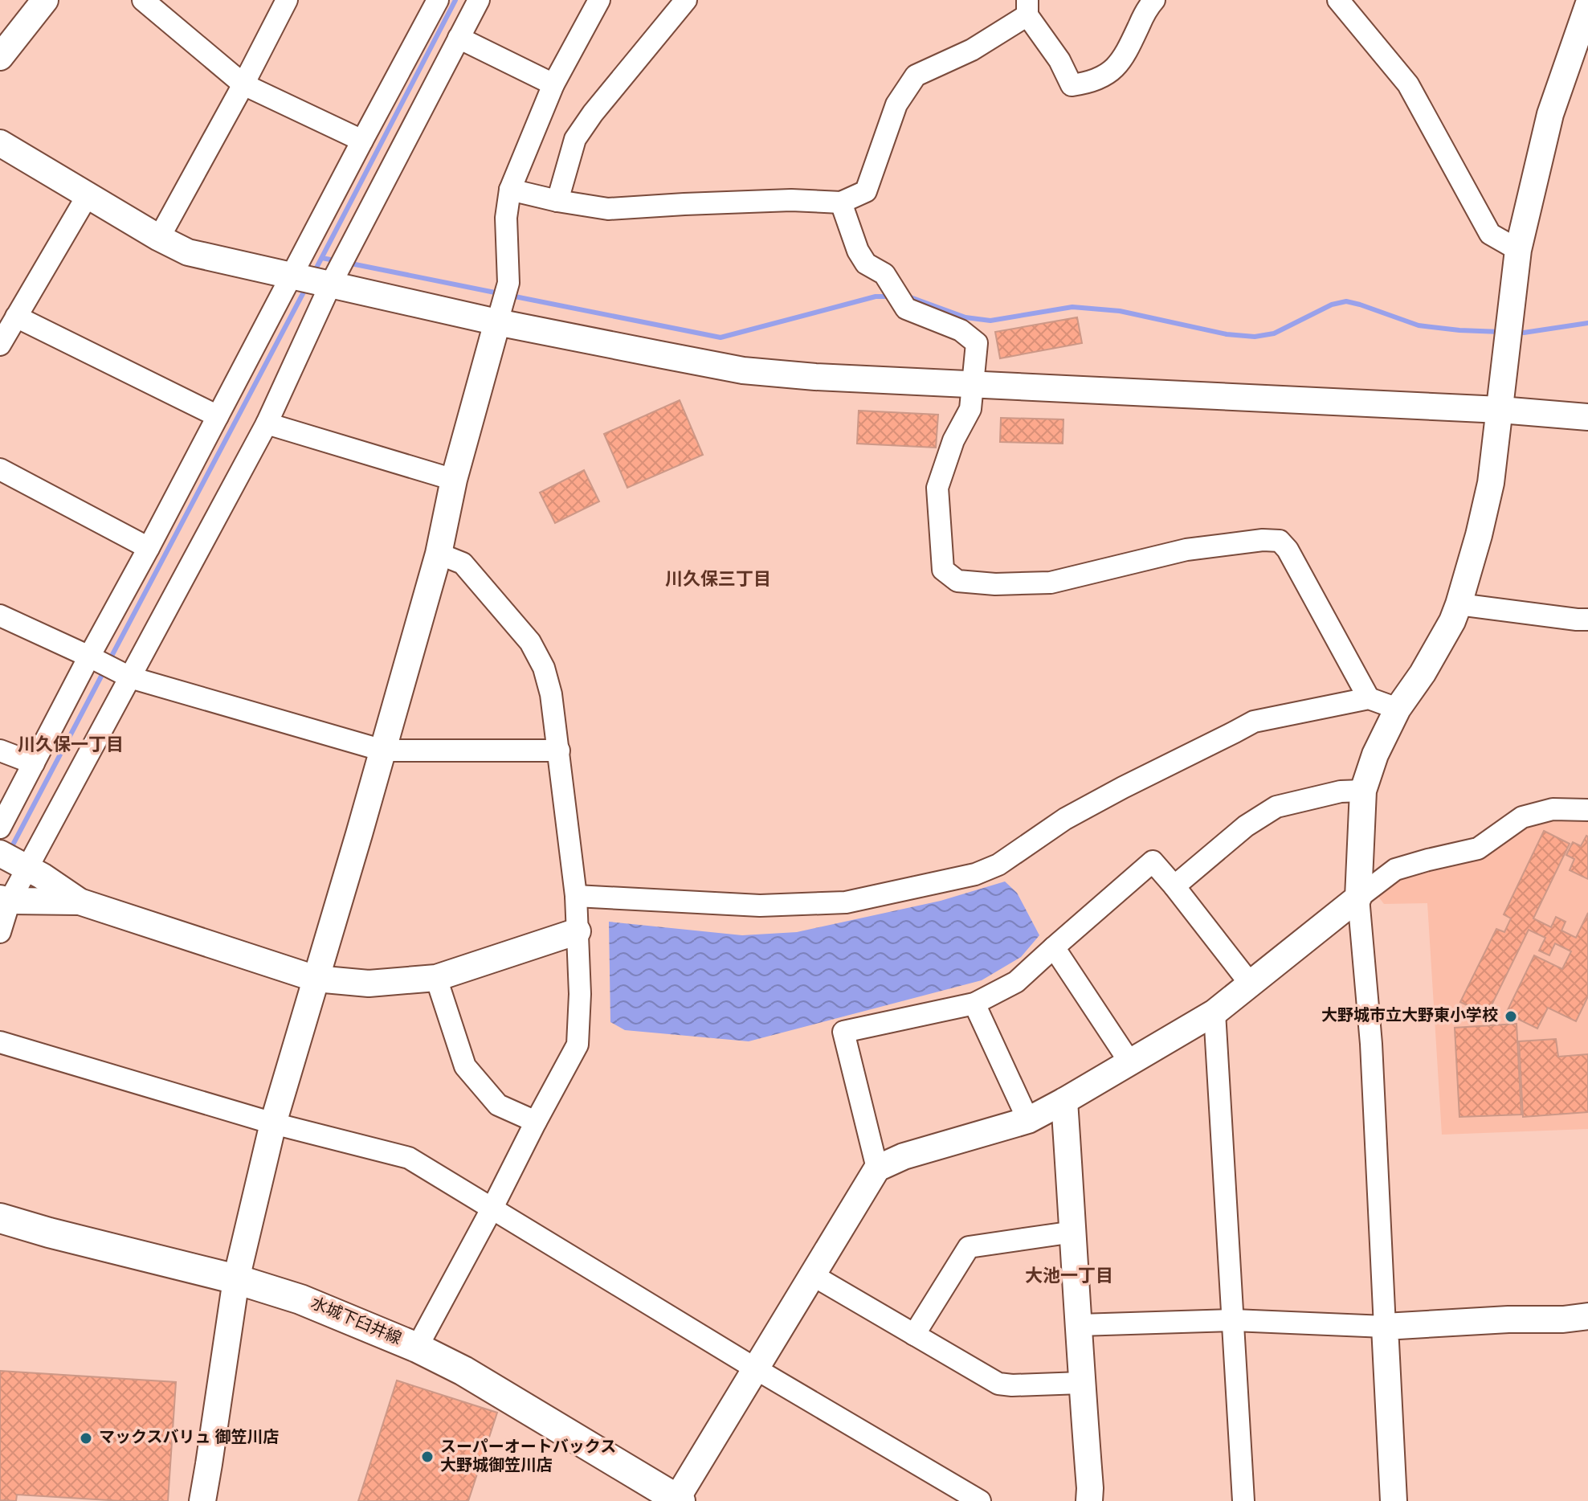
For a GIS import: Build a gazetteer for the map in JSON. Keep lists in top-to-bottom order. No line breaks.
{"streets":{"main road":["水城下臼井線"]},"districts":["川久保三丁目","川久保一丁目","大池一丁目"],"places":["大野城市立大野東小学校","マックスバリュ 御笠川店","スーパーオートバックス 大野城御笠川店"]}
